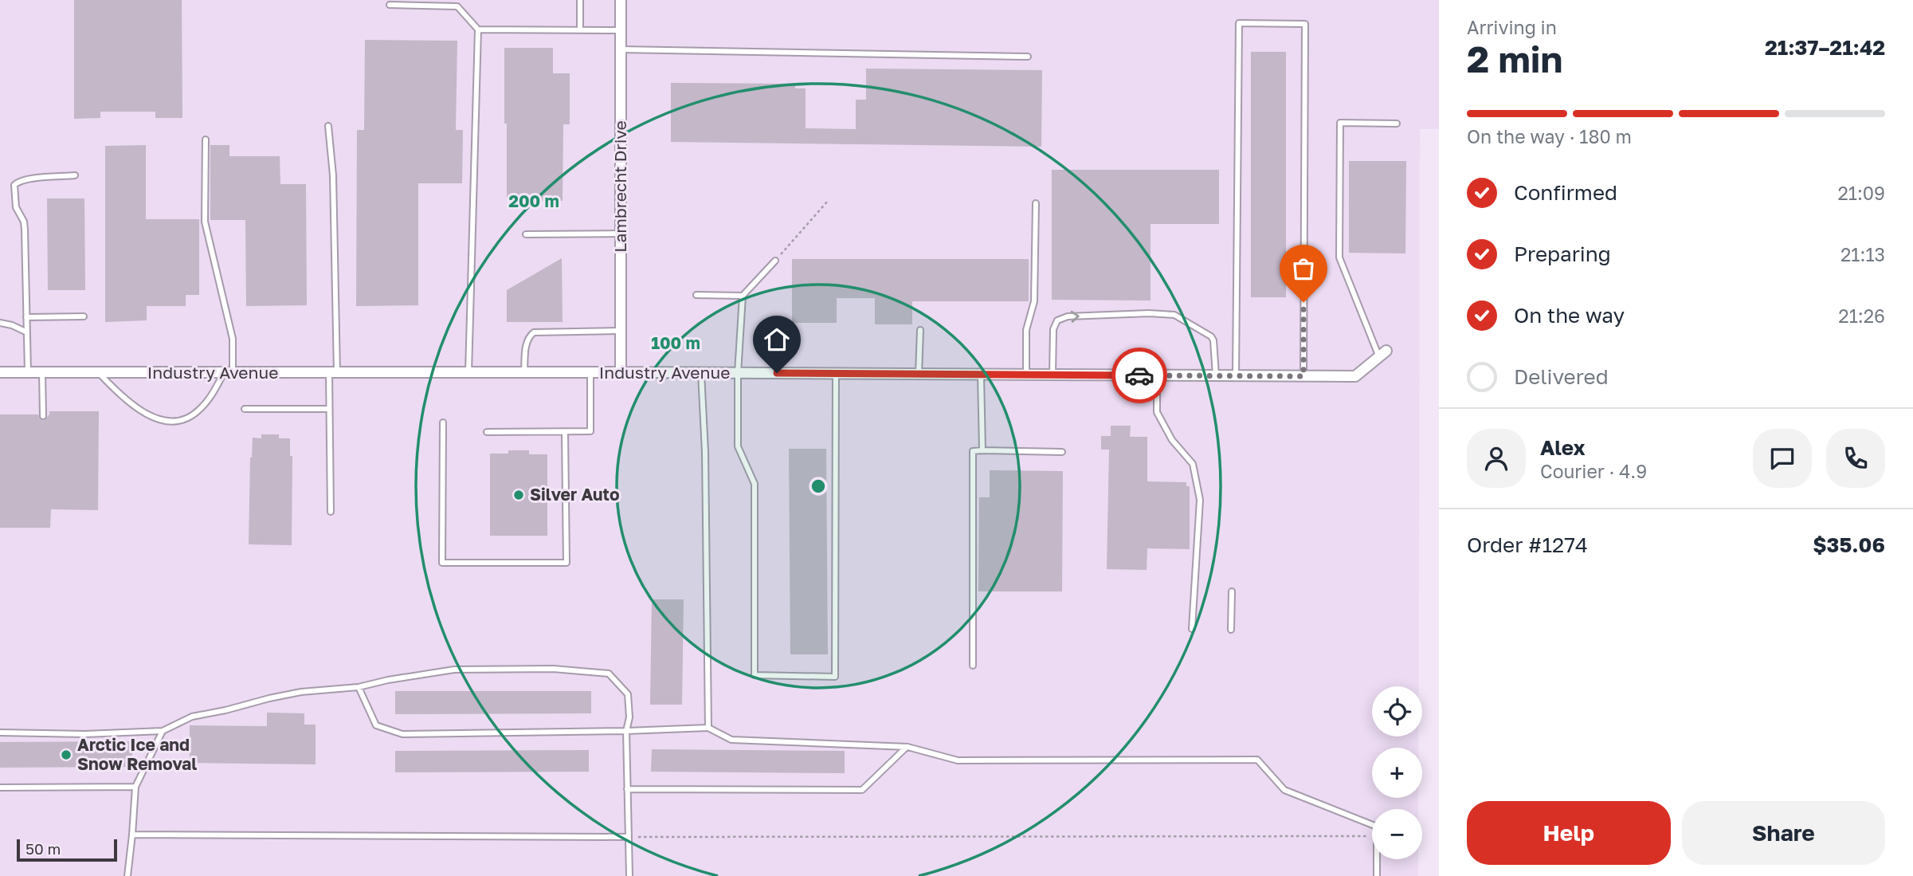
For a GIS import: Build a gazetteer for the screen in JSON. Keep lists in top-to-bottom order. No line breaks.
{"streets":{"street":["Lambrecht Drive","Industry Avenue"]},"crossings":[["Lambrecht Drive","Industry Avenue"]],"places":["Silver Auto","Arctic Ice and Snow Removal"],"scale_bar":"50 m","page":{"heading":["2 min","Arriving in","21:37–21:42"],"panel":["Alex","Courier · 4.9","Order #1274","$35.06"],"bar":"On the way · 180 m","list":[["Confirmed","21:09"],["Preparing","21:13"],["On the way","21:26"],"Delivered"],"map_buttons":["+","−"],"buttons":["Help","Share"],"scale":"50 m"},"rings":["200 m","100 m"]}
